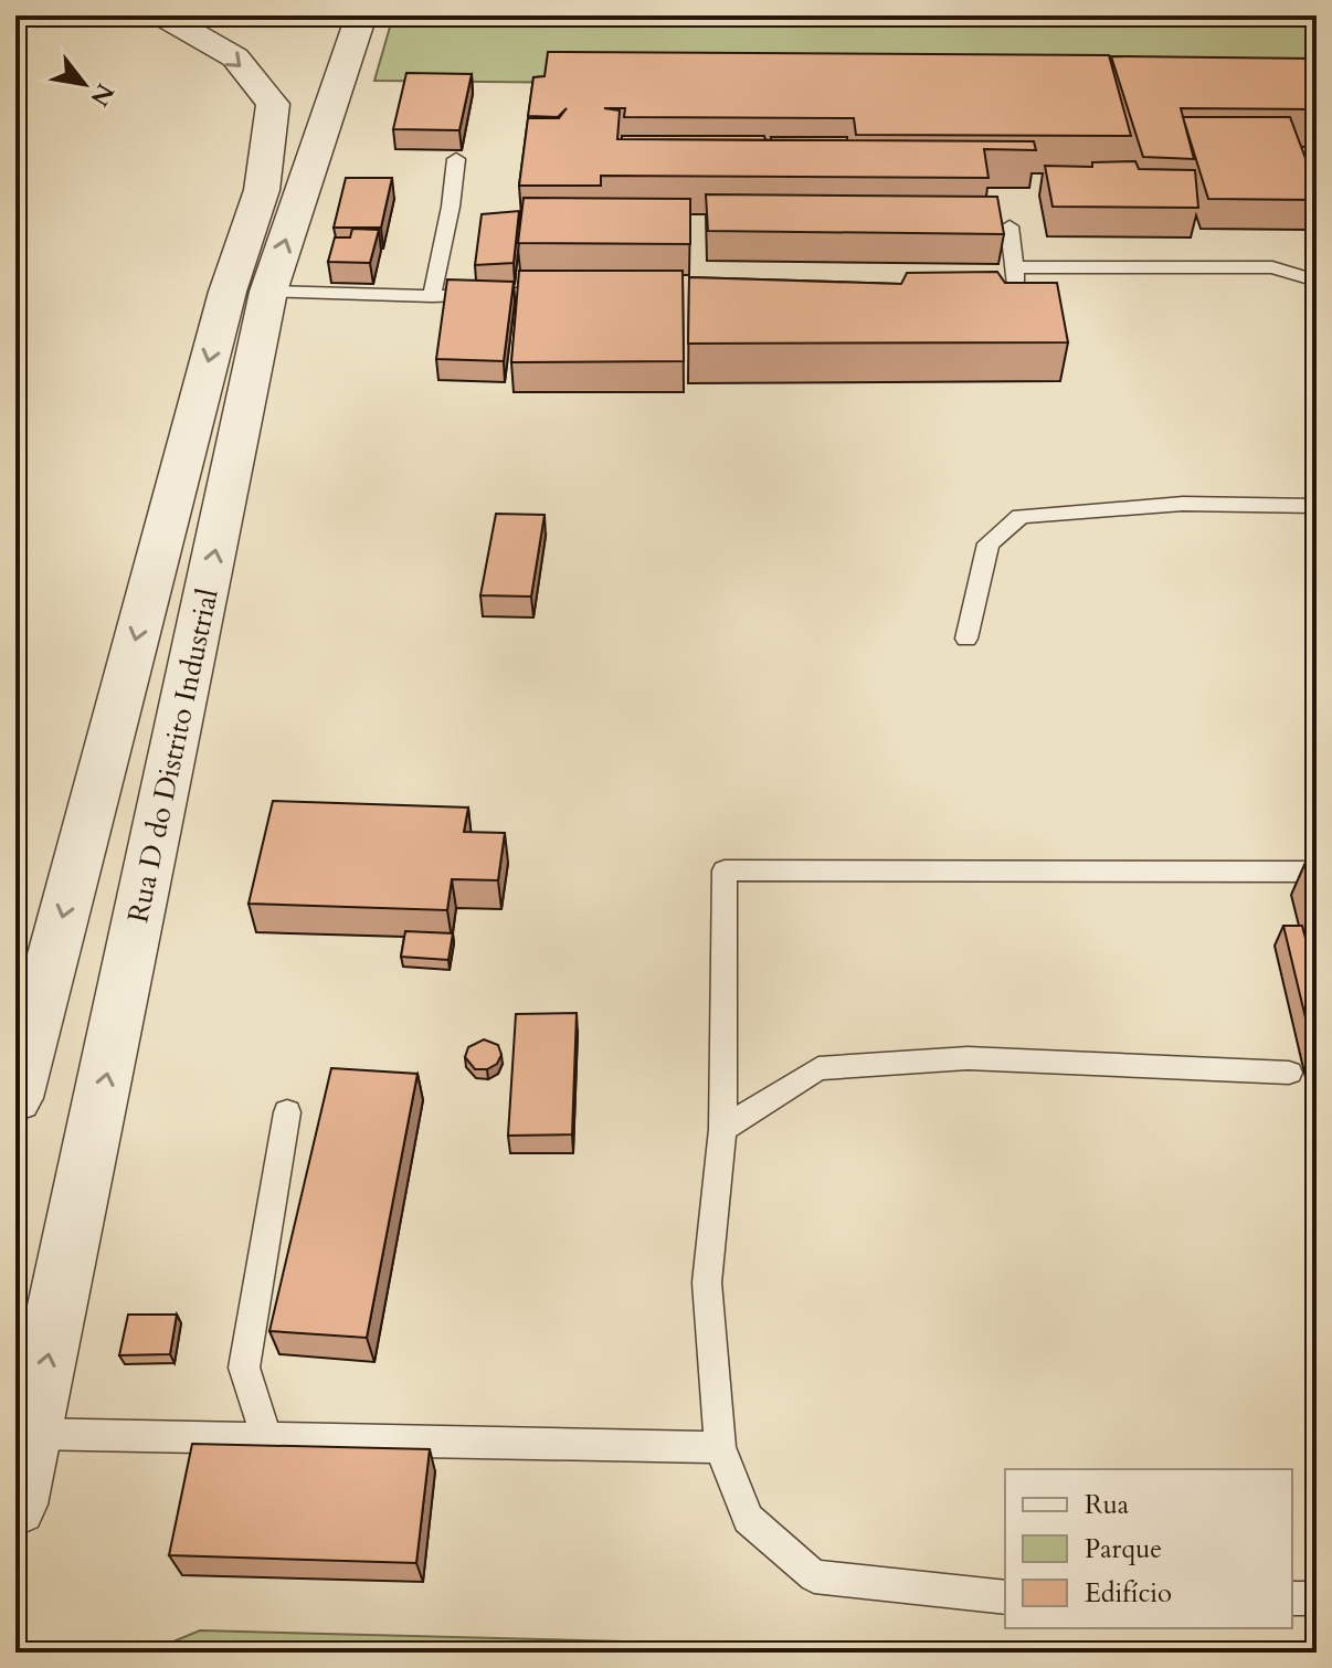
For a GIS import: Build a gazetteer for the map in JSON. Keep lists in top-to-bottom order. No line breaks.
{"streets":{"street":["Rua D do Distrito Industrial"]},"legend":["Rua","Parque","Edifício"],"north":"bottom right"}
